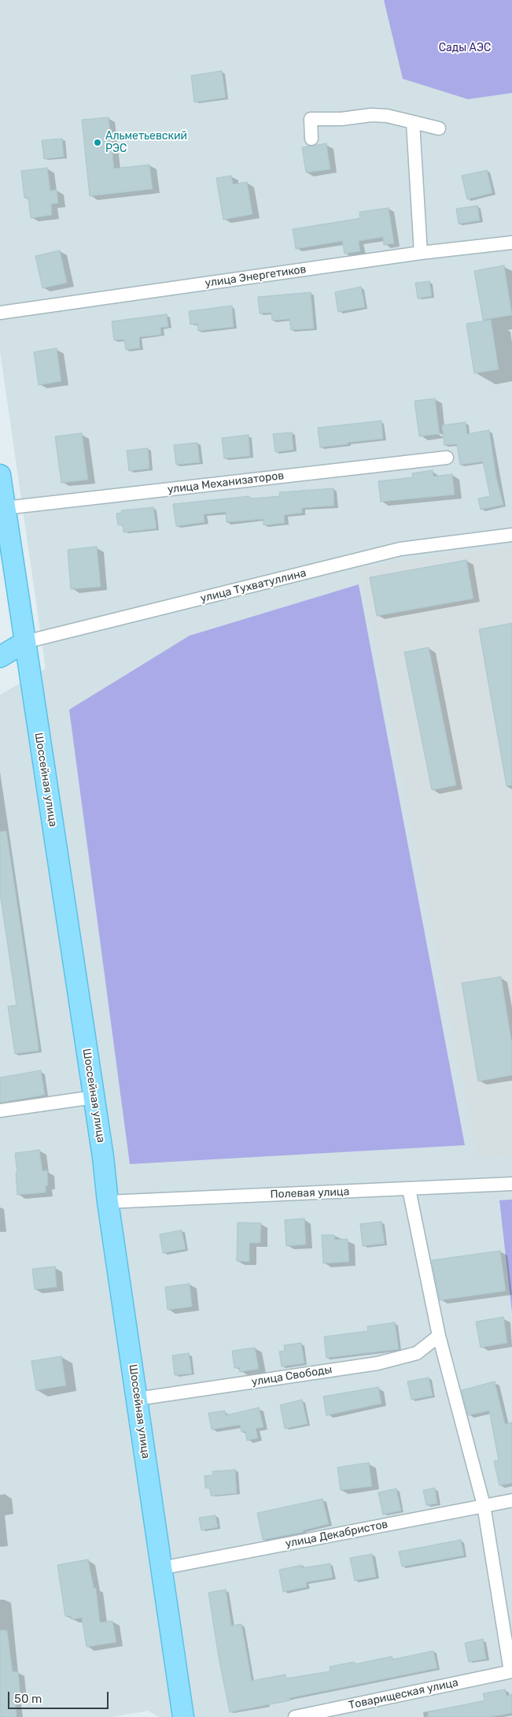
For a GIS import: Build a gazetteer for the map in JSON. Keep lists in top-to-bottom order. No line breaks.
{"streets":{"main road":["улица Тухватуллина","Шоссейная улица"],"street":["улица Энергетиков","улица Механизаторов","Полевая улица","улица Свободы","улица Декабристов","Товарищеская улица"]},"crossings":[["улица Механизаторов","Шоссейная улица"],["улица Тухватуллина","Шоссейная улица"],["Шоссейная улица","Полевая улица"],["Шоссейная улица","улица Свободы"],["Шоссейная улица","улица Декабристов"]],"parks":["Сады АЭС"],"places":["Альметьевский РЭС"],"scale_bar":"50 m"}
